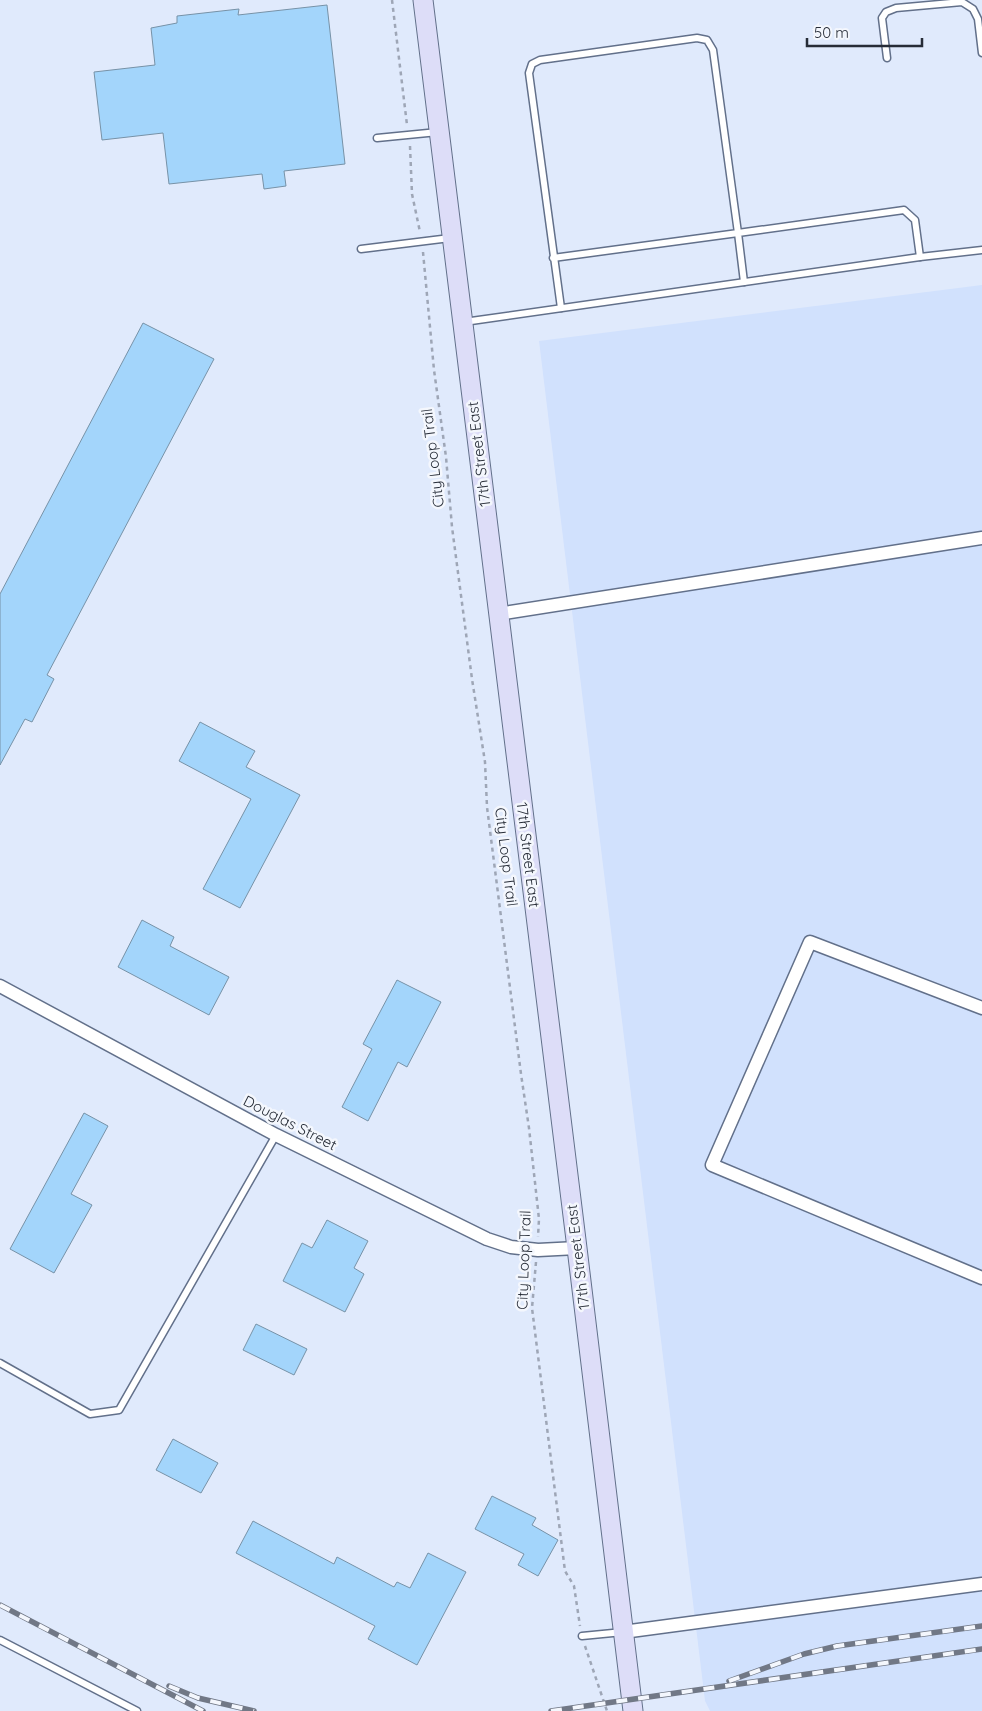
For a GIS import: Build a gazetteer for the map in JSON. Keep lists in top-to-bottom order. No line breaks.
{"streets":{"main road":["17th Street East"],"street":["Douglas Street"],"path":["City Loop Trail"]},"crossings":[["17th Street East","Douglas Street"],["City Loop Trail","Douglas Street"]],"scale_bar":"50 m"}
